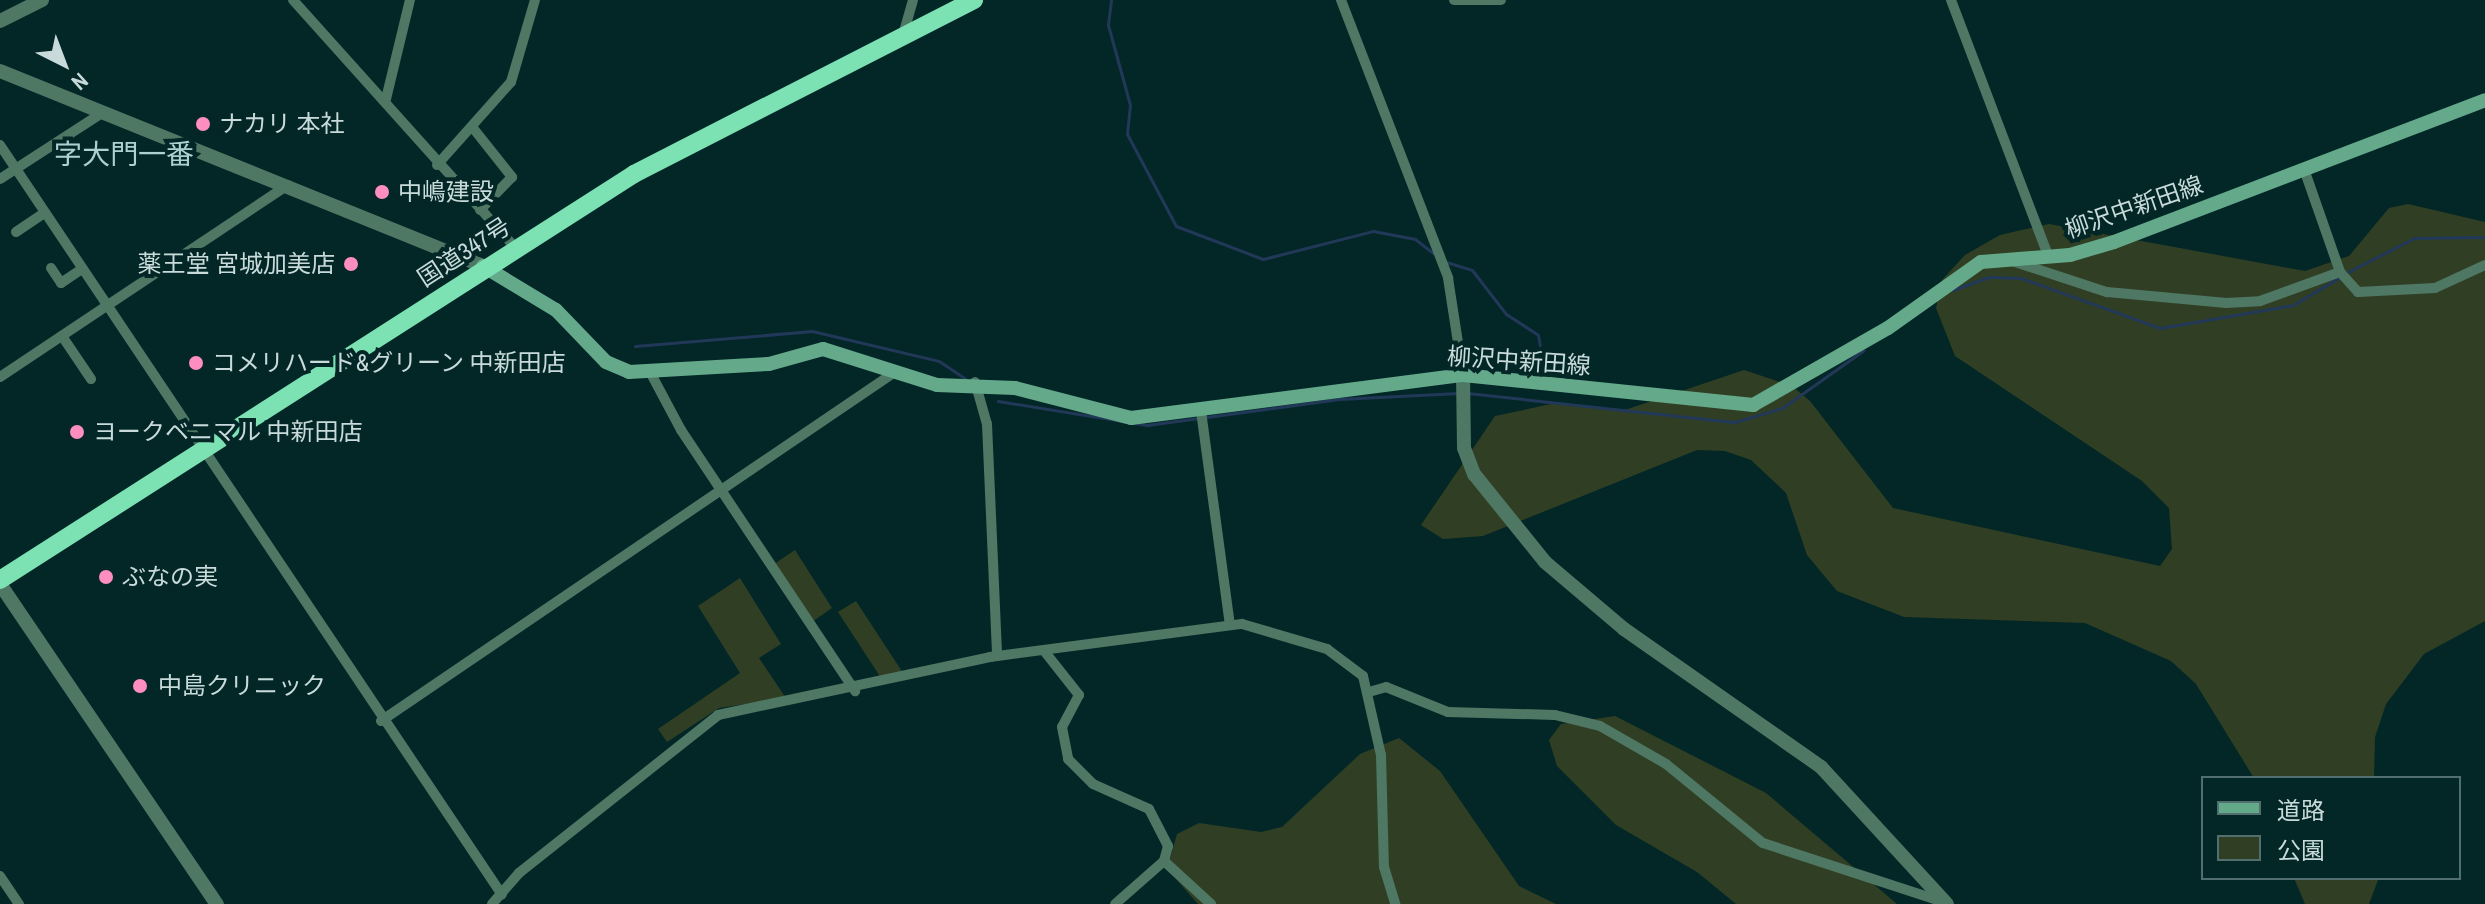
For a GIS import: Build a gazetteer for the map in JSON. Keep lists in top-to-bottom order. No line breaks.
{"streets":{"highway":["国道347号"],"main road":["柳沢中新田線"]},"crossings":[["柳沢中新田線","国道347号"]],"districts":["字大門一番"],"places":["ナカリ 本社","中嶋建設","薬王堂 宮城加美店","コメリハード&グリーン 中新田店","ヨークベニマル 中新田店","ぶなの実","中島クリニック"],"legend":["道路","公園"],"north":"bottom right"}
